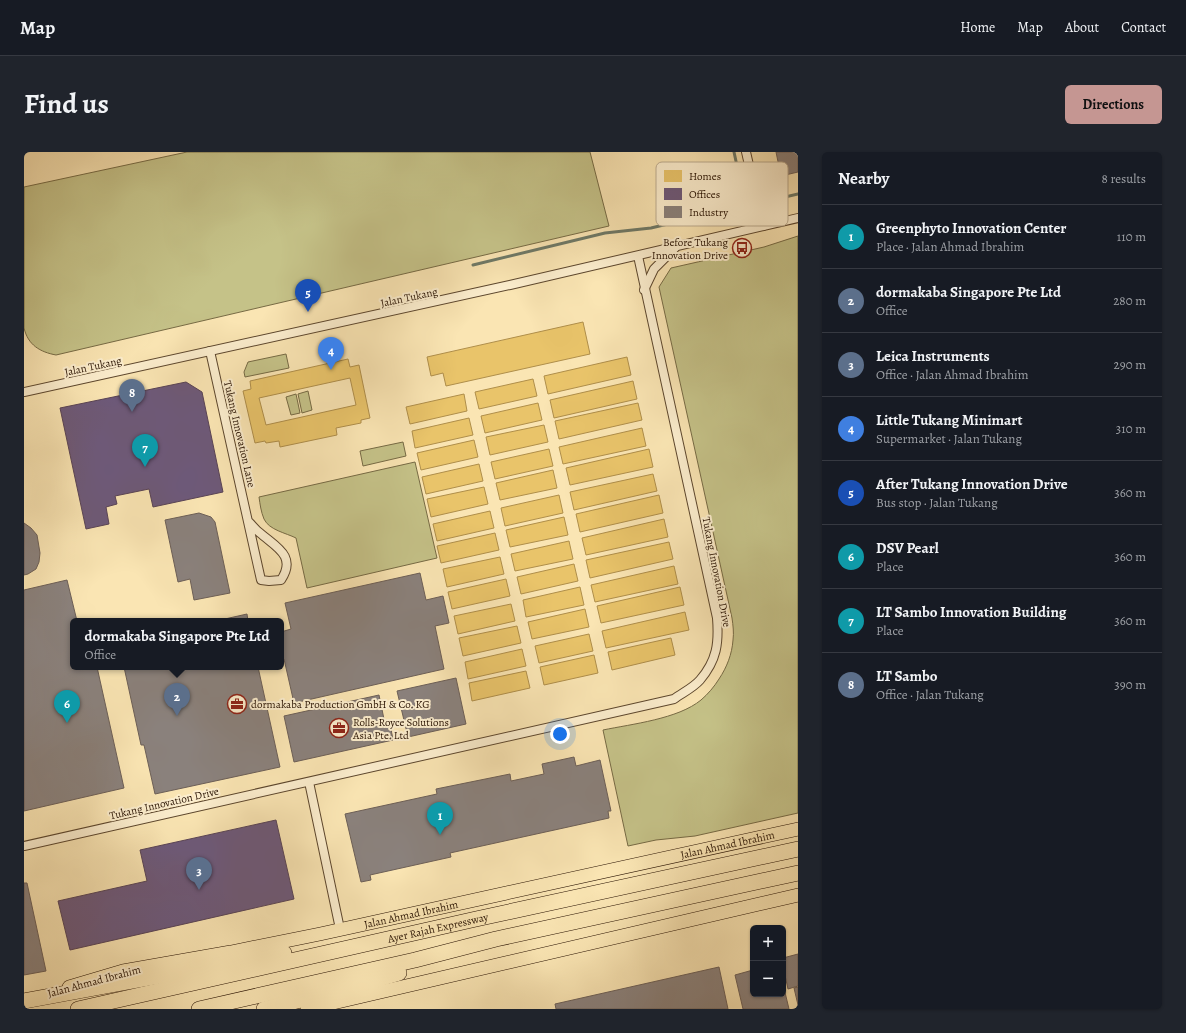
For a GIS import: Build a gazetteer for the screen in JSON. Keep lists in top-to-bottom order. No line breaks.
{"streets":{"highway":["Ayer Rajah Expressway"],"main road":["Jalan Ahmad Ibrahim"],"street":["Jalan Tukang","Tukang Innovation Lane","Tukang Innovation Drive"]},"crossings":[["Jalan Tukang","Tukang Innovation Lane"],["Jalan Tukang","Tukang Innovation Drive"]],"places":{"bus stop":["Before Tukang Innovation Drive"],"office":["dormakaba Production GmbH & Co. KG","Rolls-Royce Solutions Asia Pte. Ltd"]},"legend":["Homes","Offices","Industry"],"page":{"header":"Map","nav":["Home","Map","About","Contact"],"title":"Find us","buttons":"Directions","heading":["Nearby","8 results"],"list":[{"mark":"1","name":"Greenphyto Innovation Center","note":"Place · Jalan Ahmad Ibrahim","value":"110 m"},{"mark":"2","name":"dormakaba Singapore Pte Ltd","note":"Office","value":"280 m"},{"mark":"3","name":"Leica Instruments","note":"Office · Jalan Ahmad Ibrahim","value":"290 m"},{"mark":"4","name":"Little Tukang Minimart","note":"Supermarket · Jalan Tukang","value":"310 m"},{"mark":"5","name":"After Tukang Innovation Drive","note":"Bus stop · Jalan Tukang","value":"360 m"},{"mark":"6","name":"DSV Pearl","note":"Place","value":"360 m"},{"mark":"7","name":"LT Sambo Innovation Building","note":"Place","value":"360 m"},{"mark":"8","name":"LT Sambo","note":"Office · Jalan Tukang","value":"390 m"}],"pins":["5","4","8","7","2","6","1","3"],"popup":["dormakaba Singapore Pte Ltd","Office"],"map_buttons":["+","−"]}}
